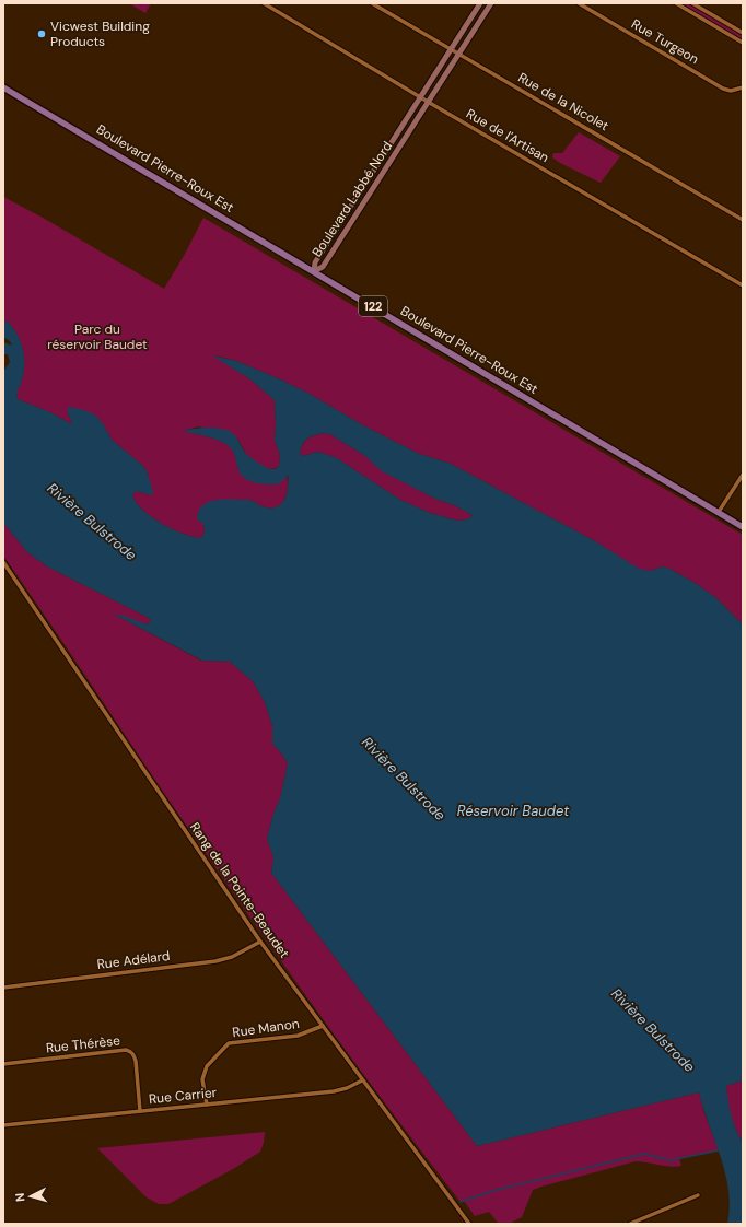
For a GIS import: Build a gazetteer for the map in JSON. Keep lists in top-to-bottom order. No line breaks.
{"streets":{"main road":["Boulevard Pierre-Roux Est","Boulevard Labbé Nord","122"],"street":["Rue Turgeon","Rue de la Nicolet","Rue de l'Artisan","Rang de la Pointe-Beaudet","Rue Adélard","Rue Manon","Rue Thérèse","Rue Carrier"]},"crossings":[["Rue de la Nicolet","Boulevard Labbé Nord"],["Rue de l'Artisan","Boulevard Labbé Nord"],["Boulevard Pierre-Roux Est","Boulevard Labbé Nord"],["Rang de la Pointe-Beaudet","Rue Adélard"],["Rang de la Pointe-Beaudet","Rue Manon"],["Rang de la Pointe-Beaudet","Rue Carrier"],["Rue Manon","Rue Carrier"],["Rue Thérèse","Rue Carrier"]],"water":["Rivière Bulstrode","Réservoir Baudet"],"parks":["Parc du réservoir Baudet"],"places":["Vicwest Building Products"],"north":"left"}
